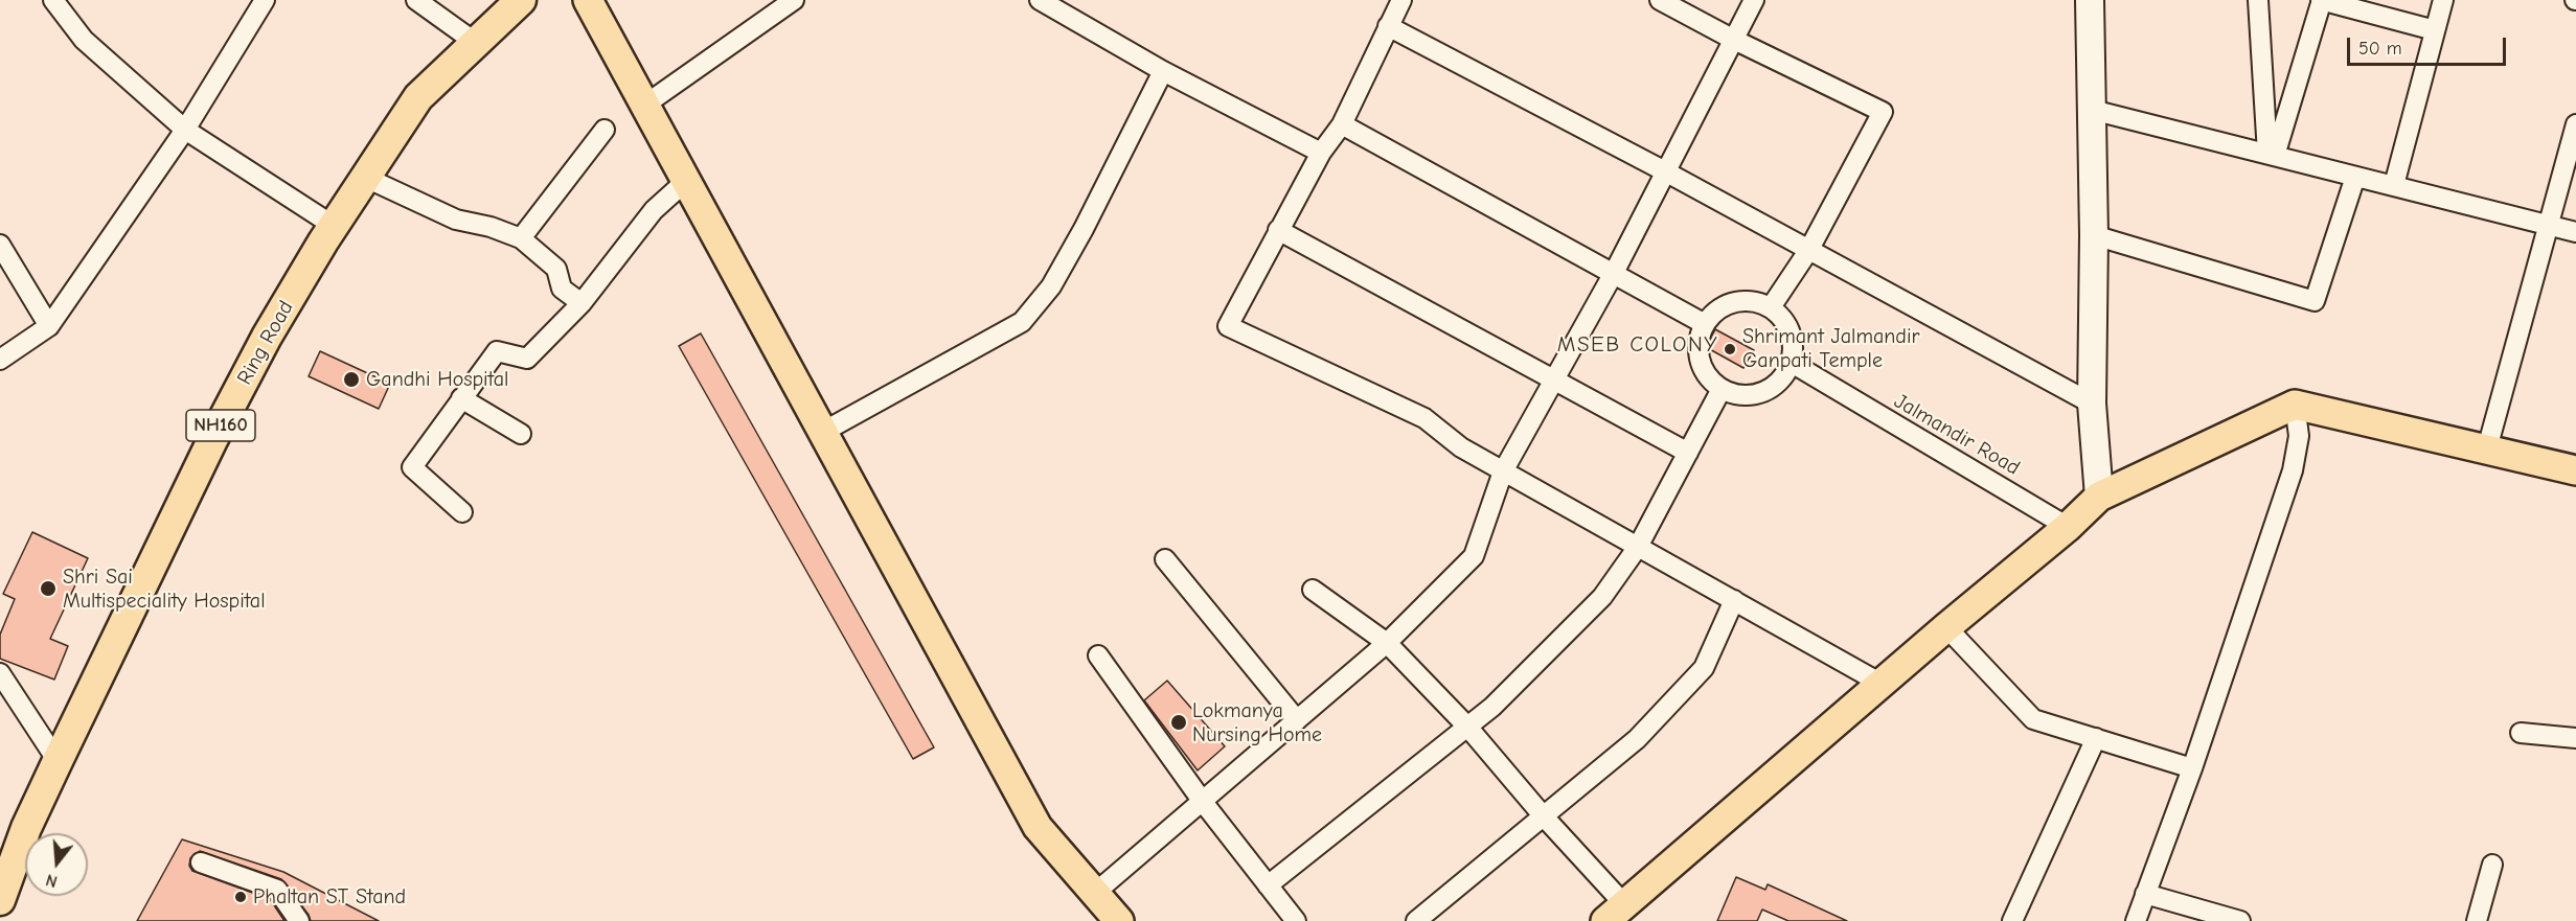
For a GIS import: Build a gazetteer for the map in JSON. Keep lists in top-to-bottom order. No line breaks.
{"streets":{"highway":["Ring Road","NH160"],"street":["Jalmandir Road"]},"districts":["MSEB COLONY"],"places":["Shrimant Jalmandir Ganpati Temple","Gandhi Hospital","Shri Sai Multispeciality Hospital","Lokmanya Nursing Home","Phaltan ST Stand"],"scale_bar":"50 m","north":"bottom"}
